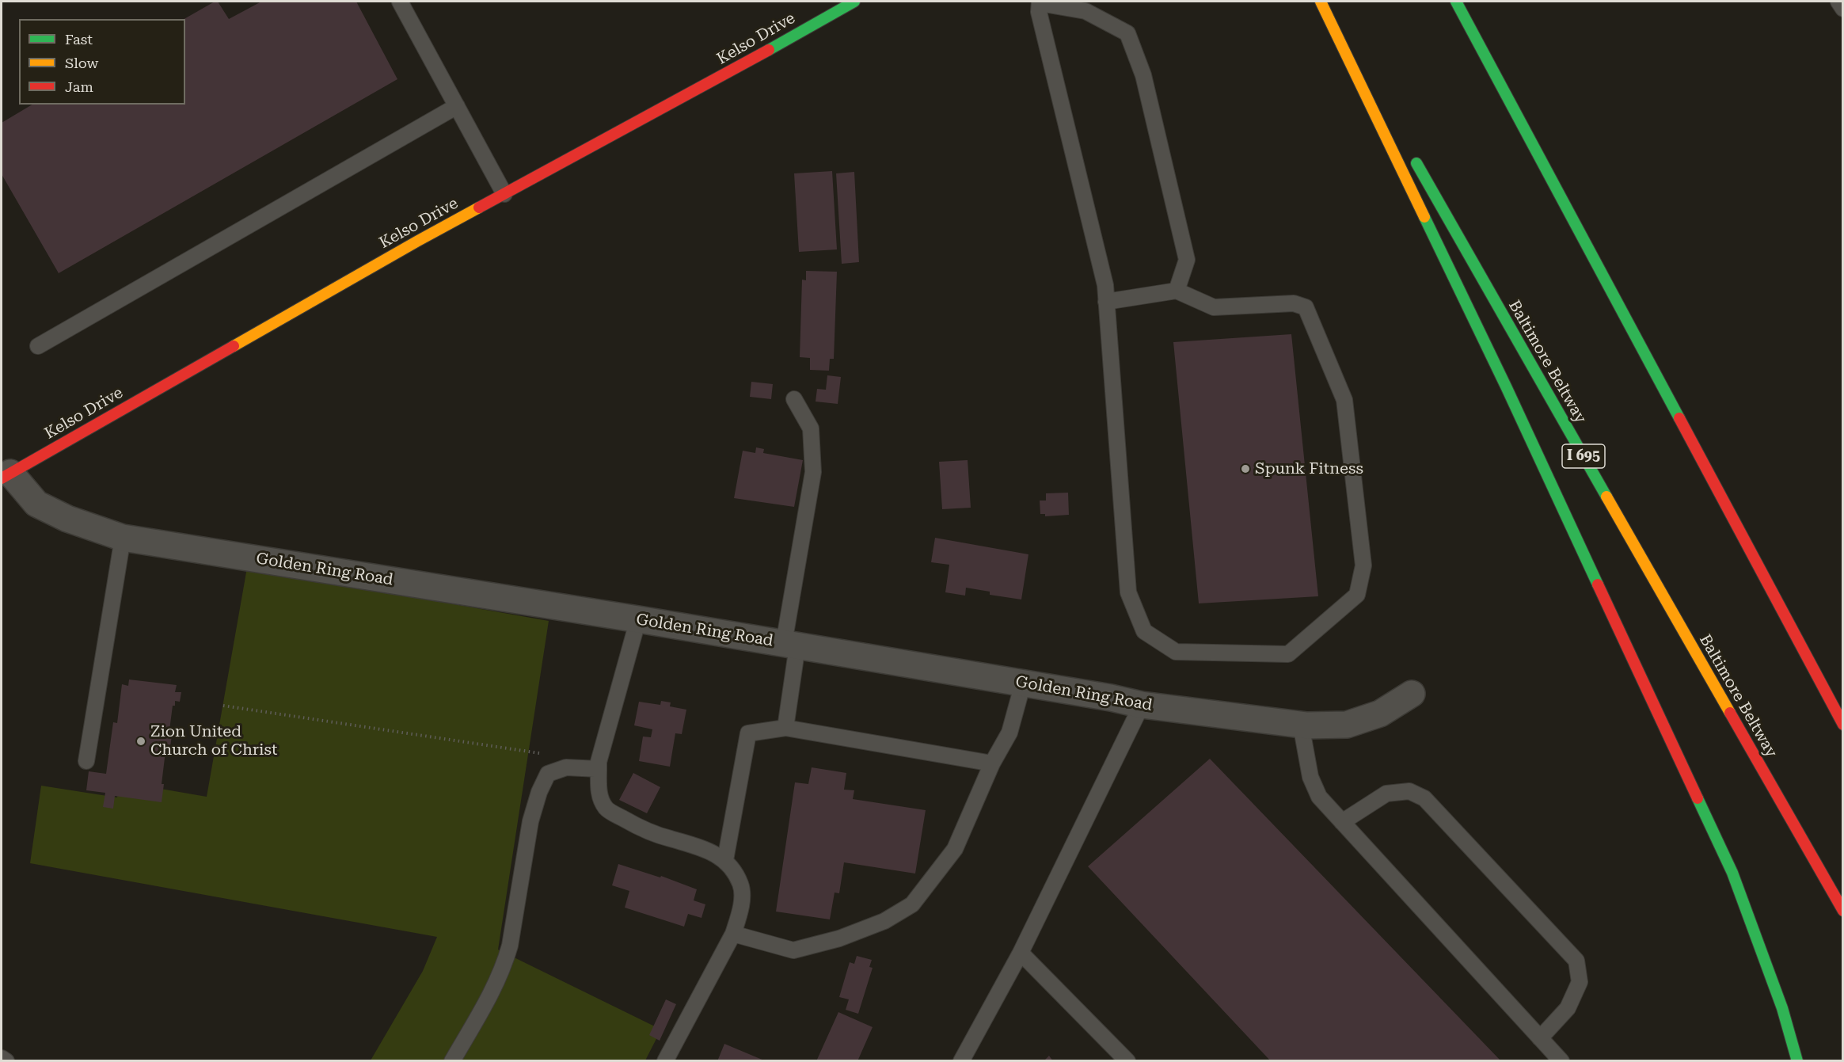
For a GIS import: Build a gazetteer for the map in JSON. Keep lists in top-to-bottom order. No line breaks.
{"streets":{"main road":["Kelso Drive","Baltimore Beltway","I 695"],"street":["Golden Ring Road"]},"crossings":[["Kelso Drive","Golden Ring Road"]],"places":["Spunk Fitness","Zion United Church of Christ"],"legend":["Fast","Slow","Jam"]}
